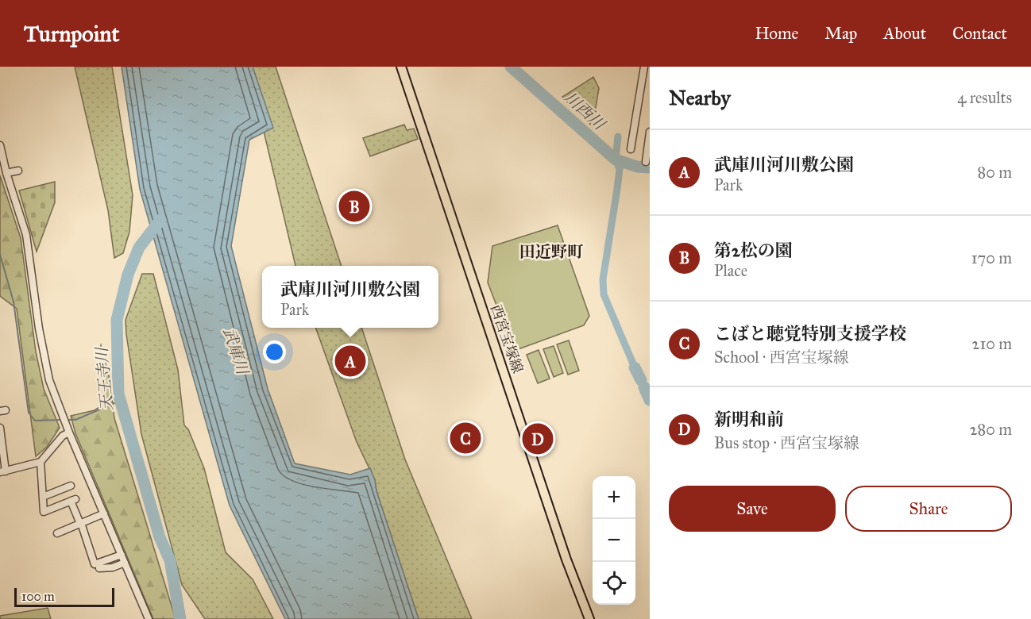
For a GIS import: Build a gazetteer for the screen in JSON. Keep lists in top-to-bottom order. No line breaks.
{"streets":{"main road":["西宮宝塚線"]},"districts":["田近野町"],"water":["川西川","武庫川","天王寺川"],"scale_bar":"100 m","page":{"header":"Turnpoint","nav":["Home","Map","About","Contact"],"heading":["Nearby","4 results"],"list":[{"mark":"A","name":"武庫川河川敷公園","note":"Park","value":"80 m"},{"mark":"B","name":"第2松の園","note":"Place","value":"170 m"},{"mark":"C","name":"こばと聴覚特別支援学校","note":"School · 西宮宝塚線","value":"210 m"},{"mark":"D","name":"新明和前","note":"Bus stop · 西宮宝塚線","value":"280 m"}],"pins":["B","A","C","D"],"popup":["武庫川河川敷公園","Park"],"buttons":["Save","Share"],"map_buttons":["+","−"],"scale":"100 m"}}
